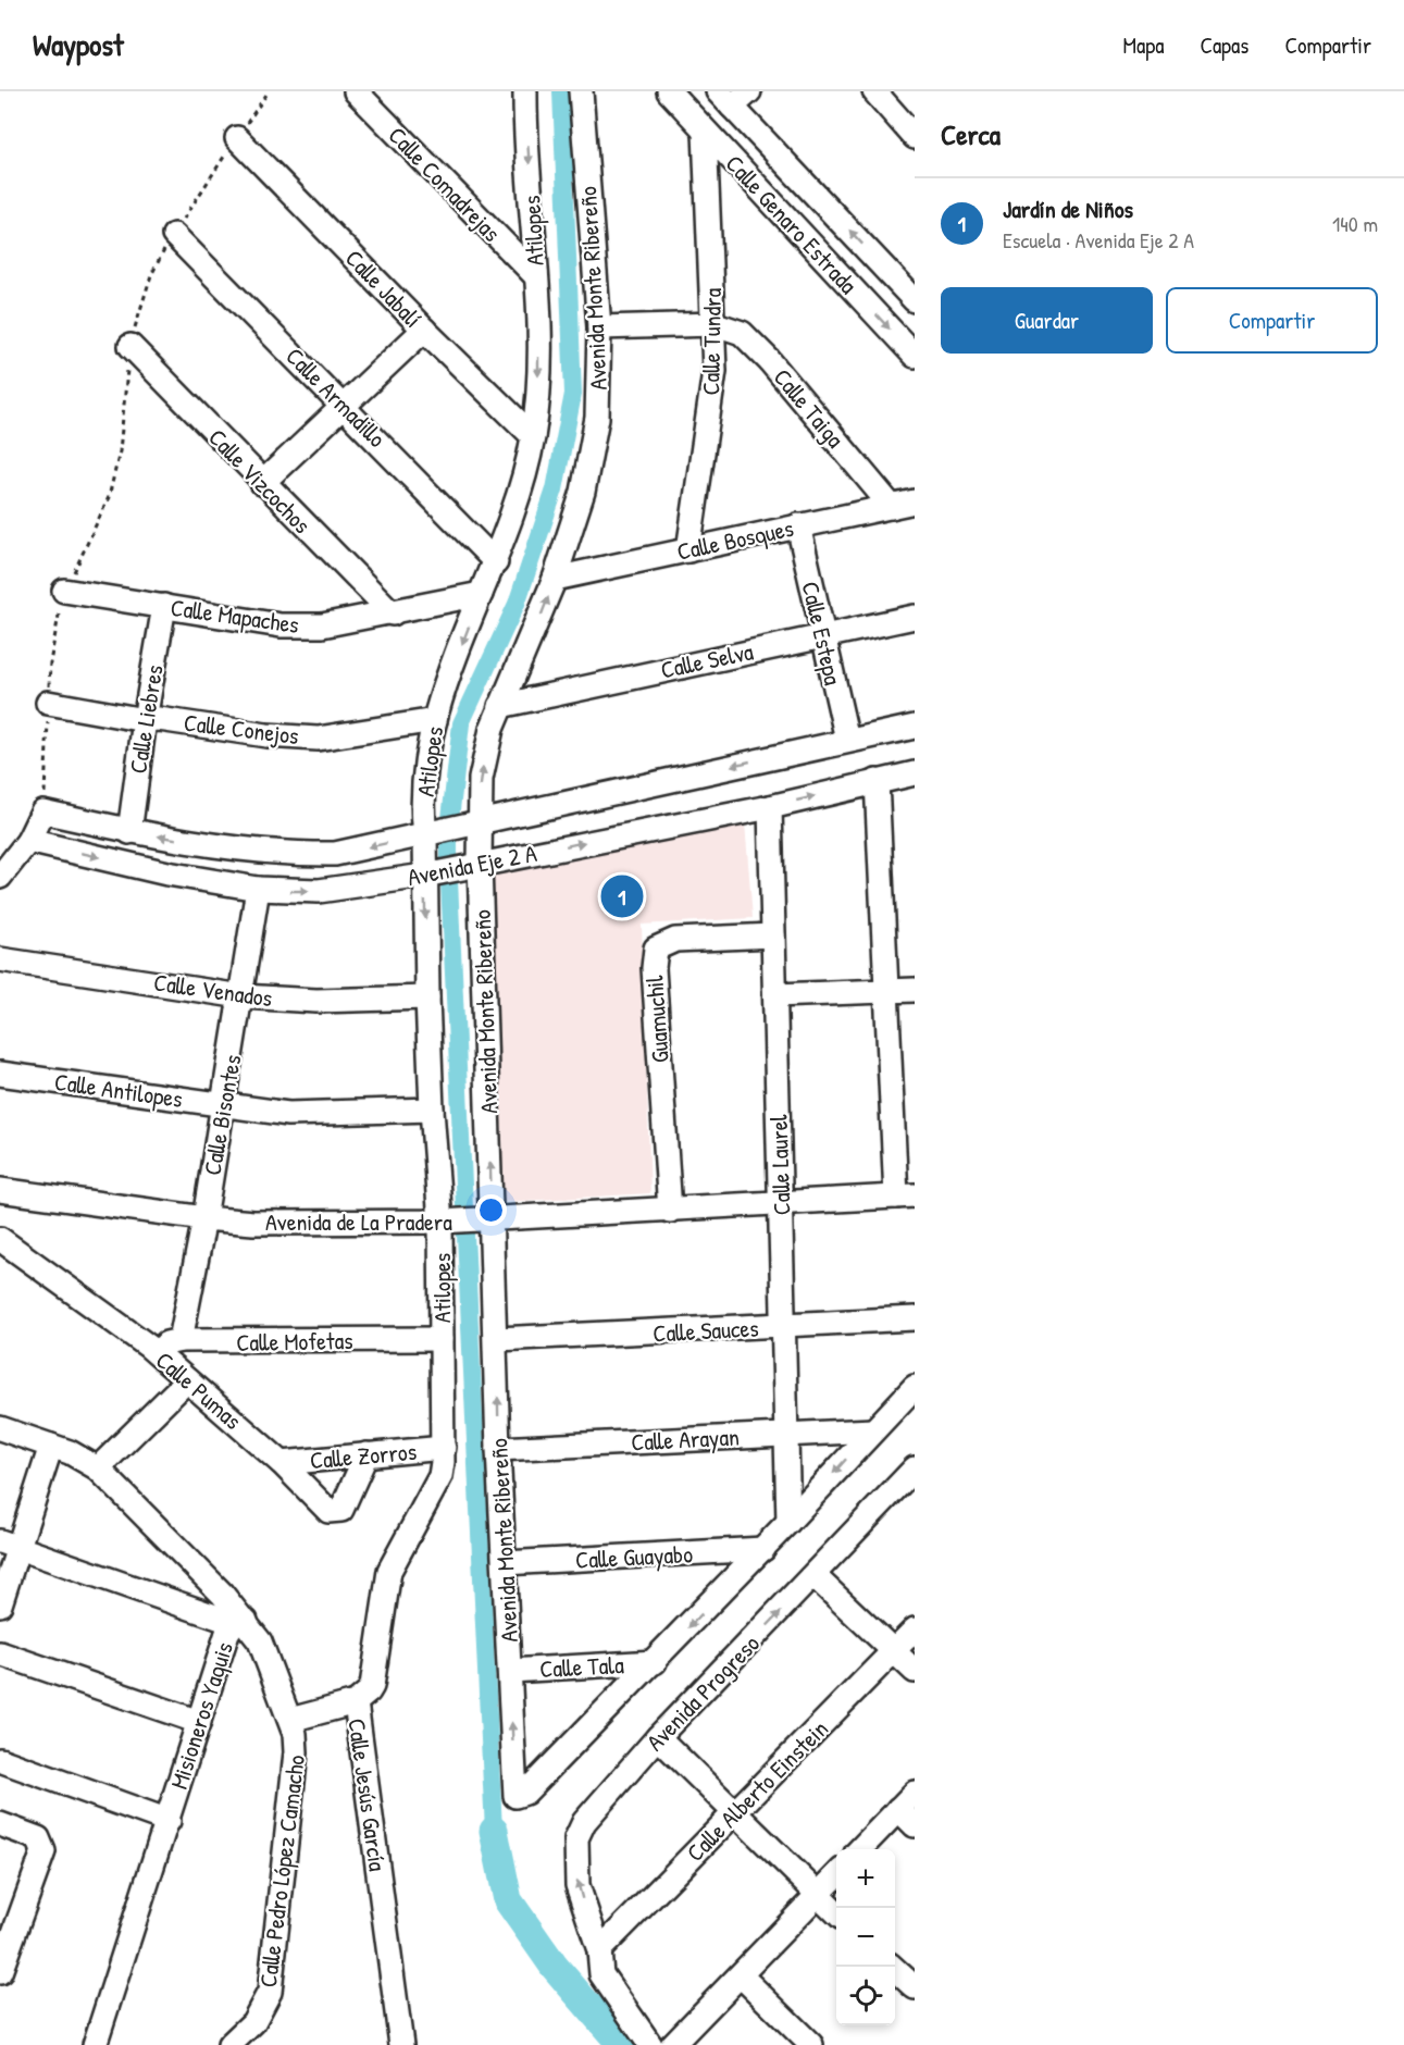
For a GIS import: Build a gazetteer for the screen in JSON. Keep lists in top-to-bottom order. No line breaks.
{"streets":{"street":["Calle Comadrejas","Calle Genaro Estrada","Atilopes","Calle Jabalí","Avenida Monte Ribereño","Calle Tundra","Calle Armadillo","Calle Taiga","Calle Vizcochos","Calle Bosques","Calle Mapaches","Calle Estepa","Calle Selva","Calle Liebres","Calle Conejos","Avenida Eje 2 A","Calle Venados","Guamuchil","Calle Antilopes","Calle Bisontes","Calle Laurel","Avenida de La Pradera","Calle Sauces","Calle Mofetas","Calle Pumas","Calle Arayan","Calle Zorros","Calle Guayabo","Calle Tala","Avenida Progreso","Misioneros Yaquis","Calle Alberto Einstein","Calle Jesús García","Calle Pedro López Camacho"]},"crossings":[["Calle Comadrejas","Atilopes"],["Calle Genaro Estrada","Calle Tundra"],["Atilopes","Calle Jabalí"],["Atilopes","Calle Armadillo"],["Atilopes","Calle Mapaches"],["Atilopes","Calle Conejos"],["Atilopes","Avenida Eje 2 A"],["Atilopes","Calle Venados"],["Atilopes","Calle Antilopes"],["Atilopes","Avenida de La Pradera"],["Atilopes","Calle Mofetas"],["Atilopes","Calle Zorros"],["Atilopes","Calle Jesús García"],["Avenida Monte Ribereño","Calle Bosques"],["Avenida Monte Ribereño","Calle Selva"],["Avenida Monte Ribereño","Avenida Eje 2 A"],["Avenida Monte Ribereño","Avenida de La Pradera"],["Avenida Monte Ribereño","Calle Sauces"],["Avenida Monte Ribereño","Calle Arayan"],["Avenida Monte Ribereño","Calle Guayabo"],["Avenida Monte Ribereño","Calle Tala"],["Calle Tundra","Calle Taiga"],["Calle Tundra","Calle Bosques"],["Calle Taiga","Calle Bosques"],["Calle Vizcochos","Calle Mapaches"],["Calle Bosques","Calle Estepa"],["Calle Mapaches","Calle Liebres"],["Calle Estepa","Calle Selva"],["Calle Estepa","Avenida Eje 2 A"],["Calle Liebres","Calle Conejos"],["Calle Liebres","Avenida Eje 2 A"],["Avenida Eje 2 A","Calle Bisontes"],["Avenida Eje 2 A","Calle Laurel"],["Calle Venados","Calle Bisontes"],["Guamuchil","Calle Laurel"],["Guamuchil","Avenida de La Pradera"],["Calle Antilopes","Calle Bisontes"],["Calle Bisontes","Avenida de La Pradera"],["Calle Bisontes","Calle Mofetas"],["Calle Laurel","Avenida de La Pradera"],["Calle Laurel","Calle Sauces"],["Calle Laurel","Calle Arayan"],["Calle Mofetas","Calle Pumas"],["Calle Pumas","Calle Zorros"],["Calle Zorros","Calle Jesús García"],["Avenida Progreso","Calle Alberto Einstein"],["Misioneros Yaquis","Calle Pedro López Camacho"]],"one_way":["Atilopes"],"page":{"header":"Waypost","nav":["Mapa","Capas","Compartir"],"heading":"Cerca","list":[{"mark":"1","name":"Jardín de Niños","note":"Escuela · Avenida Eje 2 A","value":"140 m"}],"buttons":["Guardar","Compartir"],"pins":"1","map_buttons":["+","−"]}}
